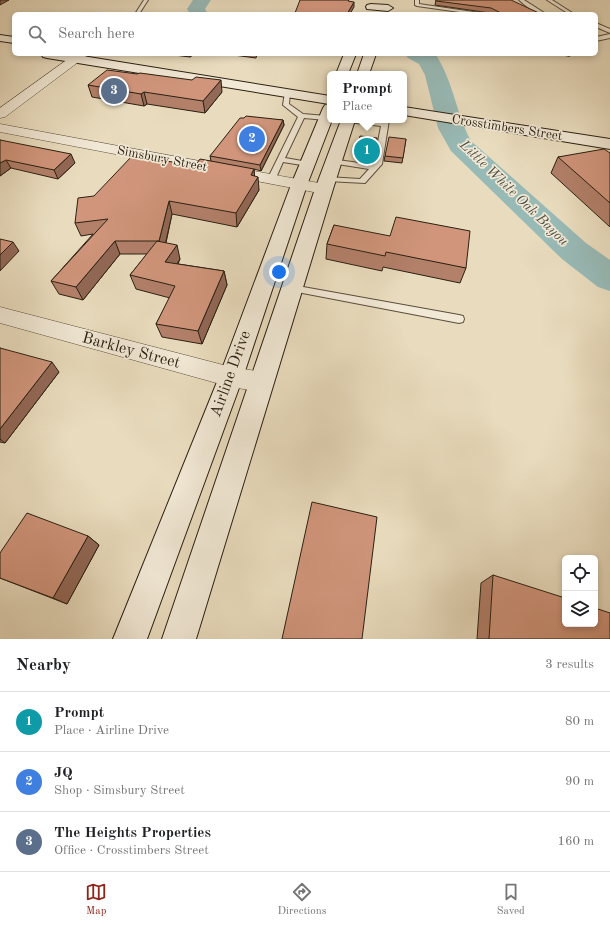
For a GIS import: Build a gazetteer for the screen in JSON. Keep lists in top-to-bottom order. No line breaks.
{"streets":{"main road":["Crosstimbers Street","Airline Drive"],"street":["Simsbury Street","Barkley Street"]},"crossings":[["Simsbury Street","Airline Drive"],["Barkley Street","Airline Drive"]],"water":["Little White Oak Bayou"],"page":{"search":"Search here","popup":["Prompt","Place"],"pins":["3","2","1"],"heading":["Nearby","3 results"],"list":[{"mark":"1","name":"Prompt","note":"Place · Airline Drive","value":"80 m"},{"mark":"2","name":"JQ","note":"Shop · Simsbury Street","value":"90 m"},{"mark":"3","name":"The Heights Properties","note":"Office · Crosstimbers Street","value":"160 m"}],"nav":["Map","Directions","Saved"]}}
